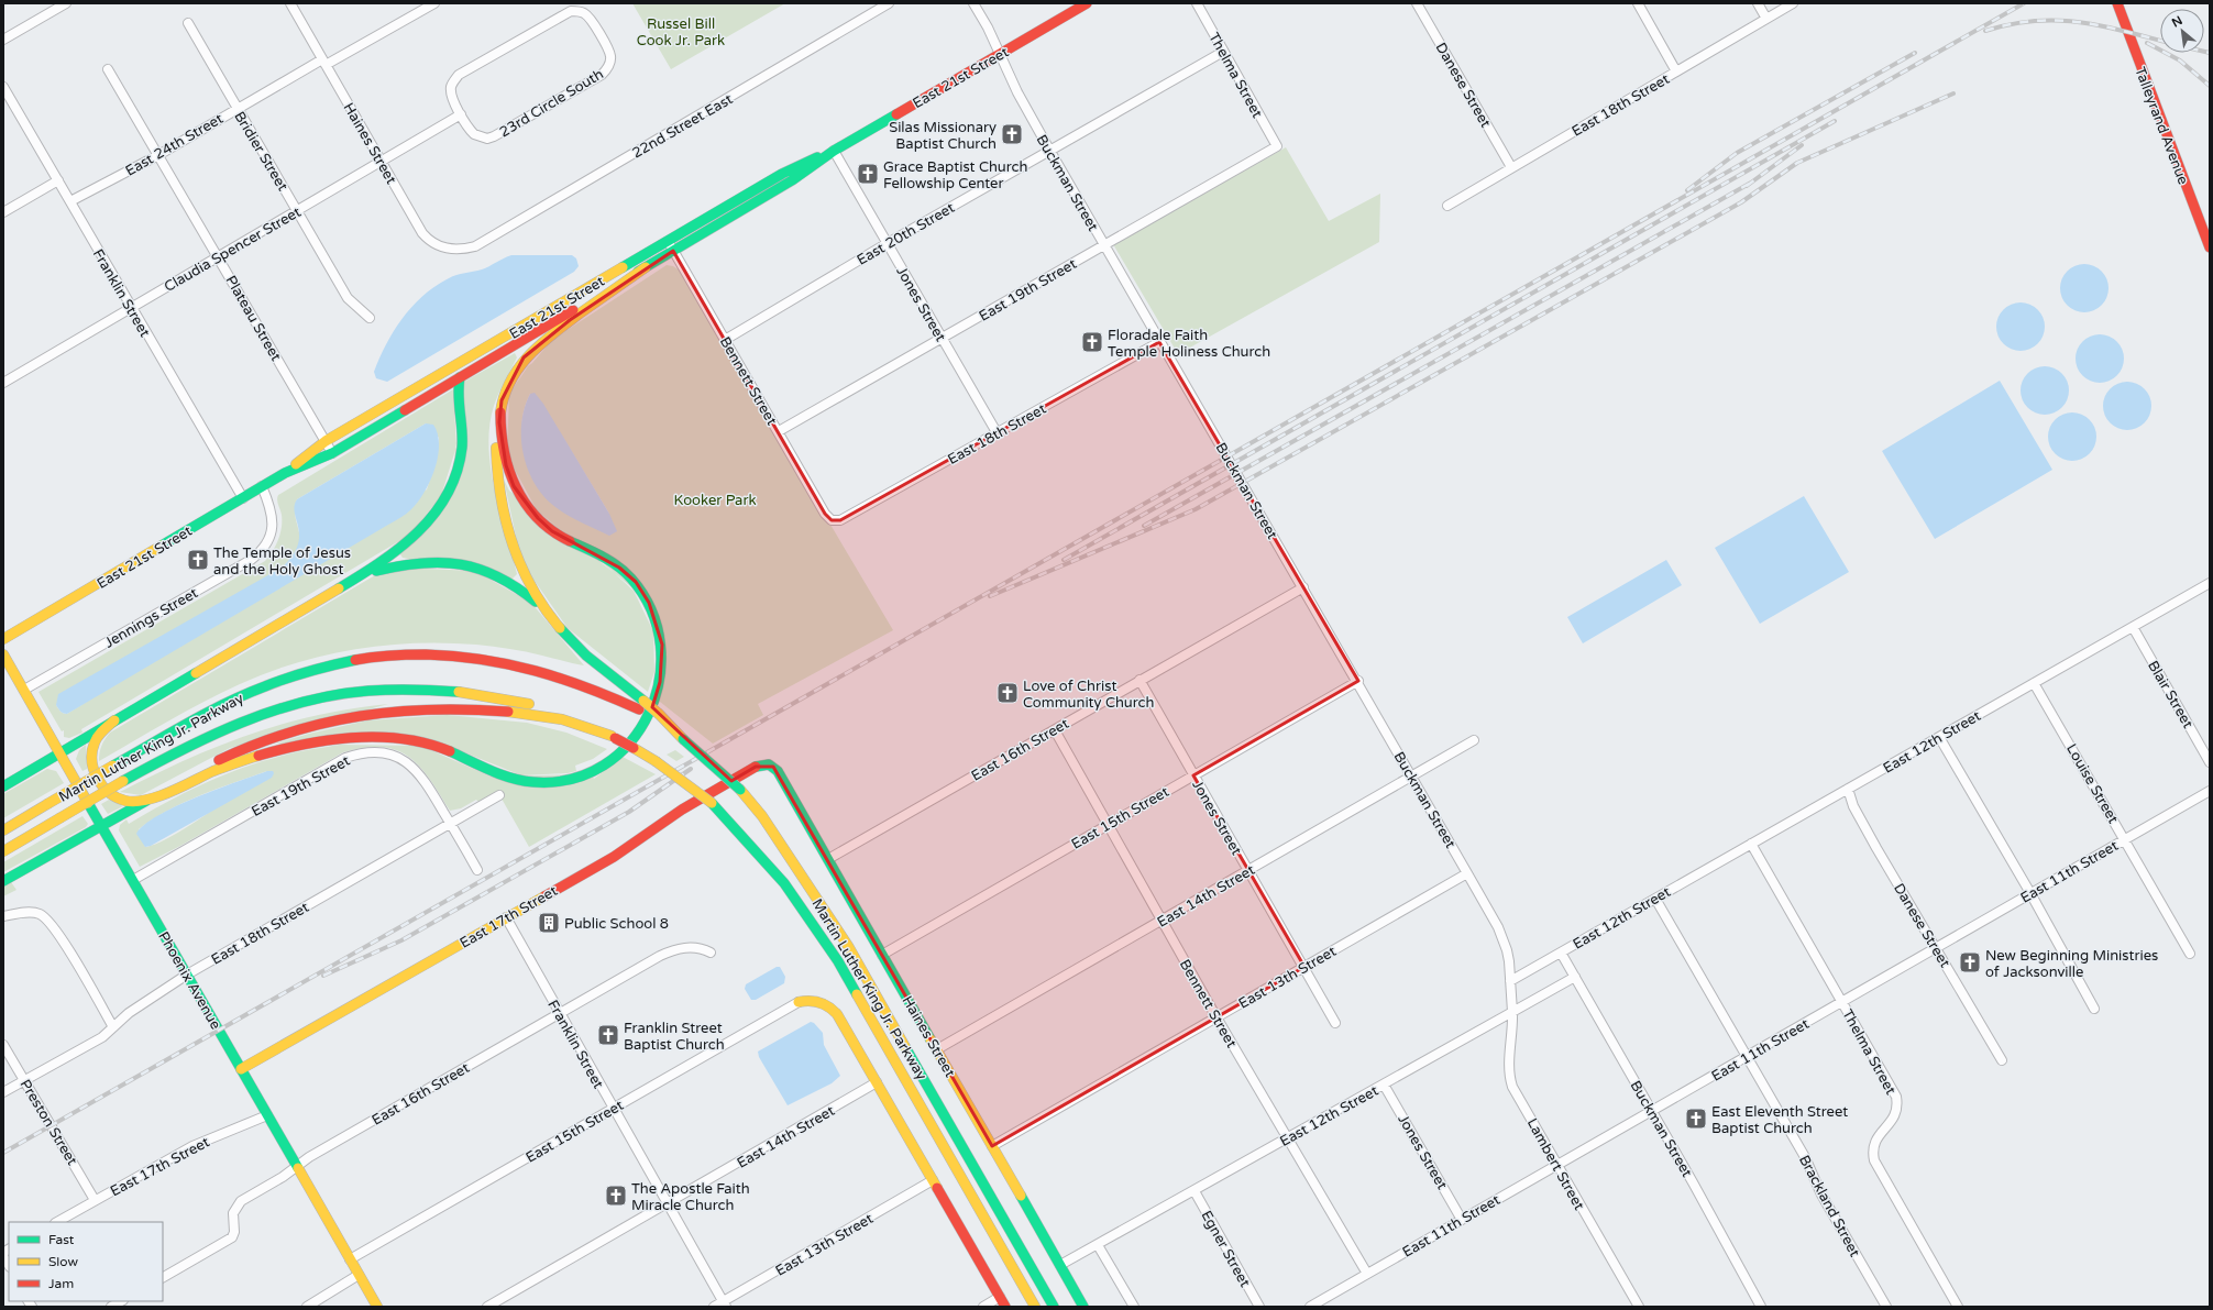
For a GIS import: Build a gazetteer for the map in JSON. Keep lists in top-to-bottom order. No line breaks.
{"streets":{"main road":["East 21st Street","Talleyrand Avenue","Haines Street","Martin Luther King Jr. Parkway","East 17th Street","Phoenix Avenue"],"street":["Thelma Street","Danese Street","23rd Circle South","East 18th Street","22nd Street East","East 24th Street","Bridier Street","Buckman Street","East 20th Street","Claudia Spencer Street","East 19th Street","Franklin Street","Jones Street","Plateau Street","Bennett Street","Jennings Street","Blair Street","East 12th Street","East 16th Street","Louise Street","East 15th Street","East 11th Street","East 14th Street","East 13th Street","Preston Street","Lambert Street","Brackland Street","Egner Street"]},"crossings":[["Thelma Street","East 20th Street"],["Thelma Street","East 19th Street"],["Thelma Street","East 12th Street"],["Thelma Street","East 11th Street"],["East 21st Street","Buckman Street"],["East 21st Street","Franklin Street"],["East 21st Street","Jones Street"],["East 21st Street","Plateau Street"],["East 21st Street","Bennett Street"],["East 21st Street","Jennings Street"],["Danese Street","East 18th Street"],["Danese Street","East 12th Street"],["Danese Street","East 11th Street"],["23rd Circle South","Claudia Spencer Street"],["East 18th Street","Buckman Street"],["East 18th Street","East 19th Street"],["East 18th Street","Jones Street"],["East 18th Street","Bennett Street"],["East 18th Street","Phoenix Avenue"],["East 18th Street","Preston Street"],["22nd Street East","Haines Street"],["Haines Street","East 24th Street"],["Haines Street","Claudia Spencer Street"],["Haines Street","East 12th Street"],["Haines Street","East 16th Street"],["Haines Street","East 15th Street"],["Haines Street","East 14th Street"],["Haines Street","East 17th Street"],["Haines Street","East 13th Street"],["East 24th Street","Bridier Street"],["East 24th Street","Franklin Street"],["East 24th Street","Plateau Street"],["Bridier Street","Claudia Spencer Street"],["Buckman Street","East 20th Street"],["Buckman Street","East 19th Street"],["Buckman Street","East 12th Street"],["Buckman Street","East 16th Street"],["Buckman Street","East 15th Street"],["Buckman Street","East 11th Street"],["Buckman Street","East 14th Street"],["Buckman Street","East 13th Street"],["East 20th Street","Jones Street"],["East 20th Street","Bennett Street"],["Claudia Spencer Street","Franklin Street"],["Claudia Spencer Street","Plateau Street"],["East 19th Street","Jones Street"],["East 19th Street","Bennett Street"],["East 19th Street","Phoenix Avenue"],["Franklin Street","East 16th Street"],["Franklin Street","East 15th Street"],["Franklin Street","East 14th Street"],["Franklin Street","East 17th Street"],["Franklin Street","East 13th Street"],["Jones Street","East 12th Street"],["Jones Street","East 16th Street"],["Jones Street","East 15th Street"],["Jones Street","East 11th Street"],["Jones Street","East 14th Street"],["Jones Street","East 13th Street"],["Bennett Street","East 12th Street"],["Bennett Street","East 16th Street"],["Bennett Street","East 15th Street"],["Bennett Street","East 11th Street"],["Bennett Street","East 14th Street"],["Bennett Street","East 13th Street"],["Jennings Street","Phoenix Avenue"],["Blair Street","East 12th Street"],["East 12th Street","Louise Street"],["East 12th Street","Lambert Street"],["East 12th Street","Brackland Street"],["East 12th Street","Egner Street"],["East 16th Street","Phoenix Avenue"],["Louise Street","East 11th Street"],["East 15th Street","Phoenix Avenue"],["East 11th Street","Lambert Street"],["East 11th Street","Brackland Street"],["East 17th Street","Phoenix Avenue"],["East 17th Street","Preston Street"]],"parks":["Russel Bill Cook Jr. Park","Kooker Park"],"places":{"church":["Silas Missionary Baptist Church","Grace Baptist Church Fellowship Center","Floradale Faith Temple Holiness Church","The Temple of Jesus and the Holy Ghost","Love of Christ Community Church","New Beginning Ministries of Jacksonville","Franklin Street Baptist Church","East Eleventh Street Baptist Church","The Apostle Faith Miracle Church"],"building":["Public School 8"]},"legend":["Fast","Slow","Jam"],"north":"top left"}
